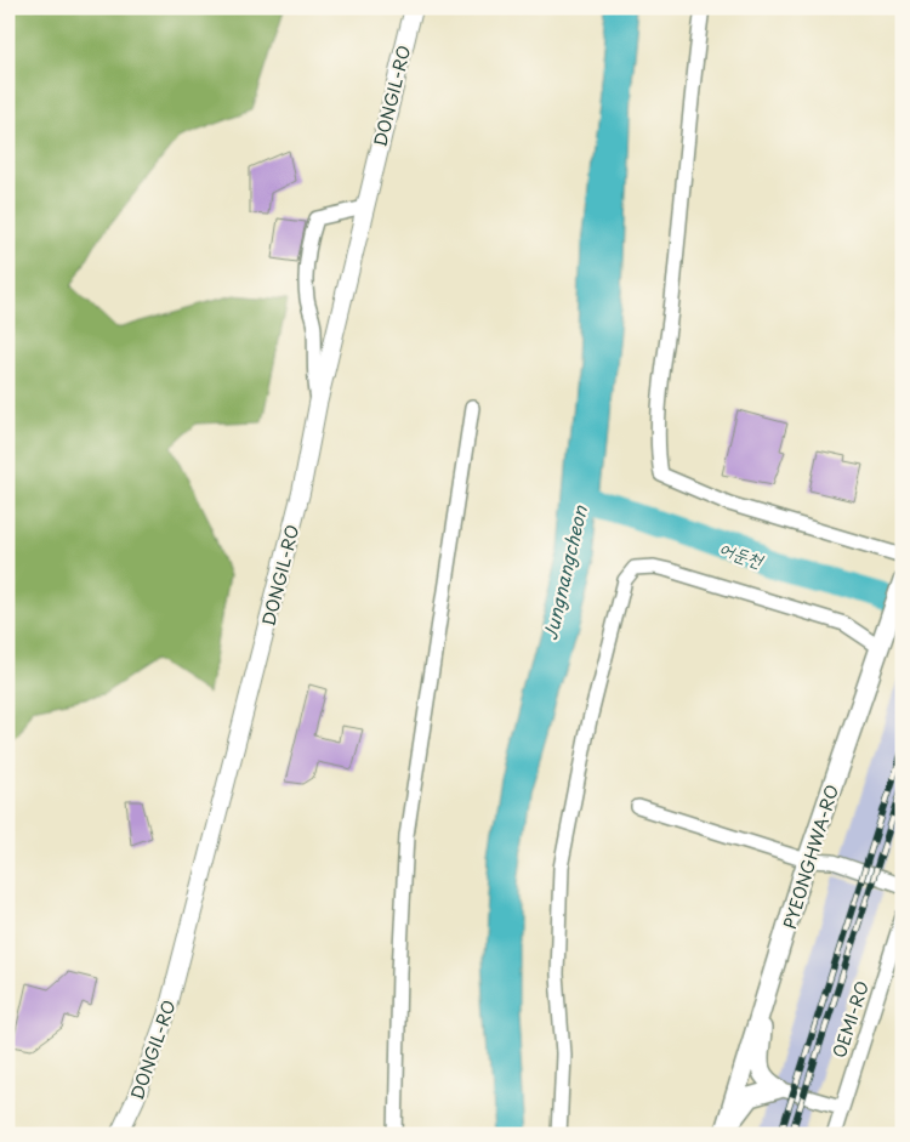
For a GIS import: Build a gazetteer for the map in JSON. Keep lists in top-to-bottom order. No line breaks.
{"streets":{"main road":["PYEONGHWA-RO"],"street":["DONGIL-RO","OEMI-RO"]},"water":["어둔천","Jungnangcheon"]}
